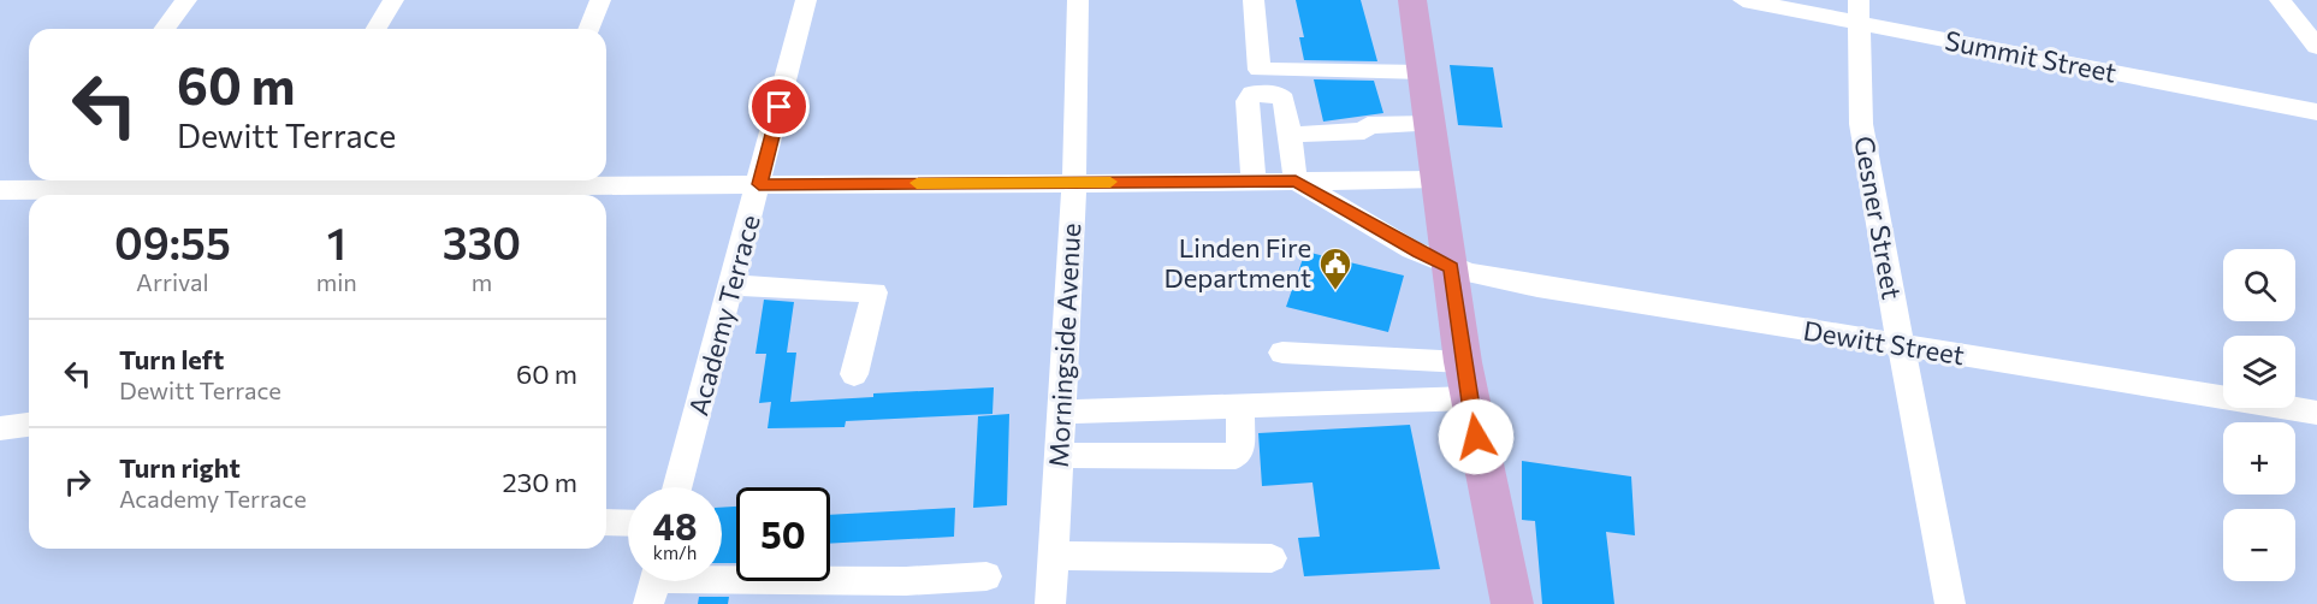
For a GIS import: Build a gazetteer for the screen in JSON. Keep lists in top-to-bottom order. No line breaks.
{"streets":{"street":["Summit Street","Gesner Street","Academy Terrace","Dewitt Street","Morningside Avenue"]},"crossings":[["Summit Street","Gesner Street"],["Gesner Street","Dewitt Street"]],"places":{"public building":["Linden Fire Department"]},"page":{"turn":["60 m","Dewitt Terrace"],"eta":["09:55","Arrival","1","min","330","m"],"map_buttons":["+","−"],"list":[{"name":"Turn left","note":"Dewitt Terrace","value":"60 m"},{"name":"Turn right","note":"Academy Terrace","value":"230 m"}],"speed":"48 km/h","limit":"50"}}
